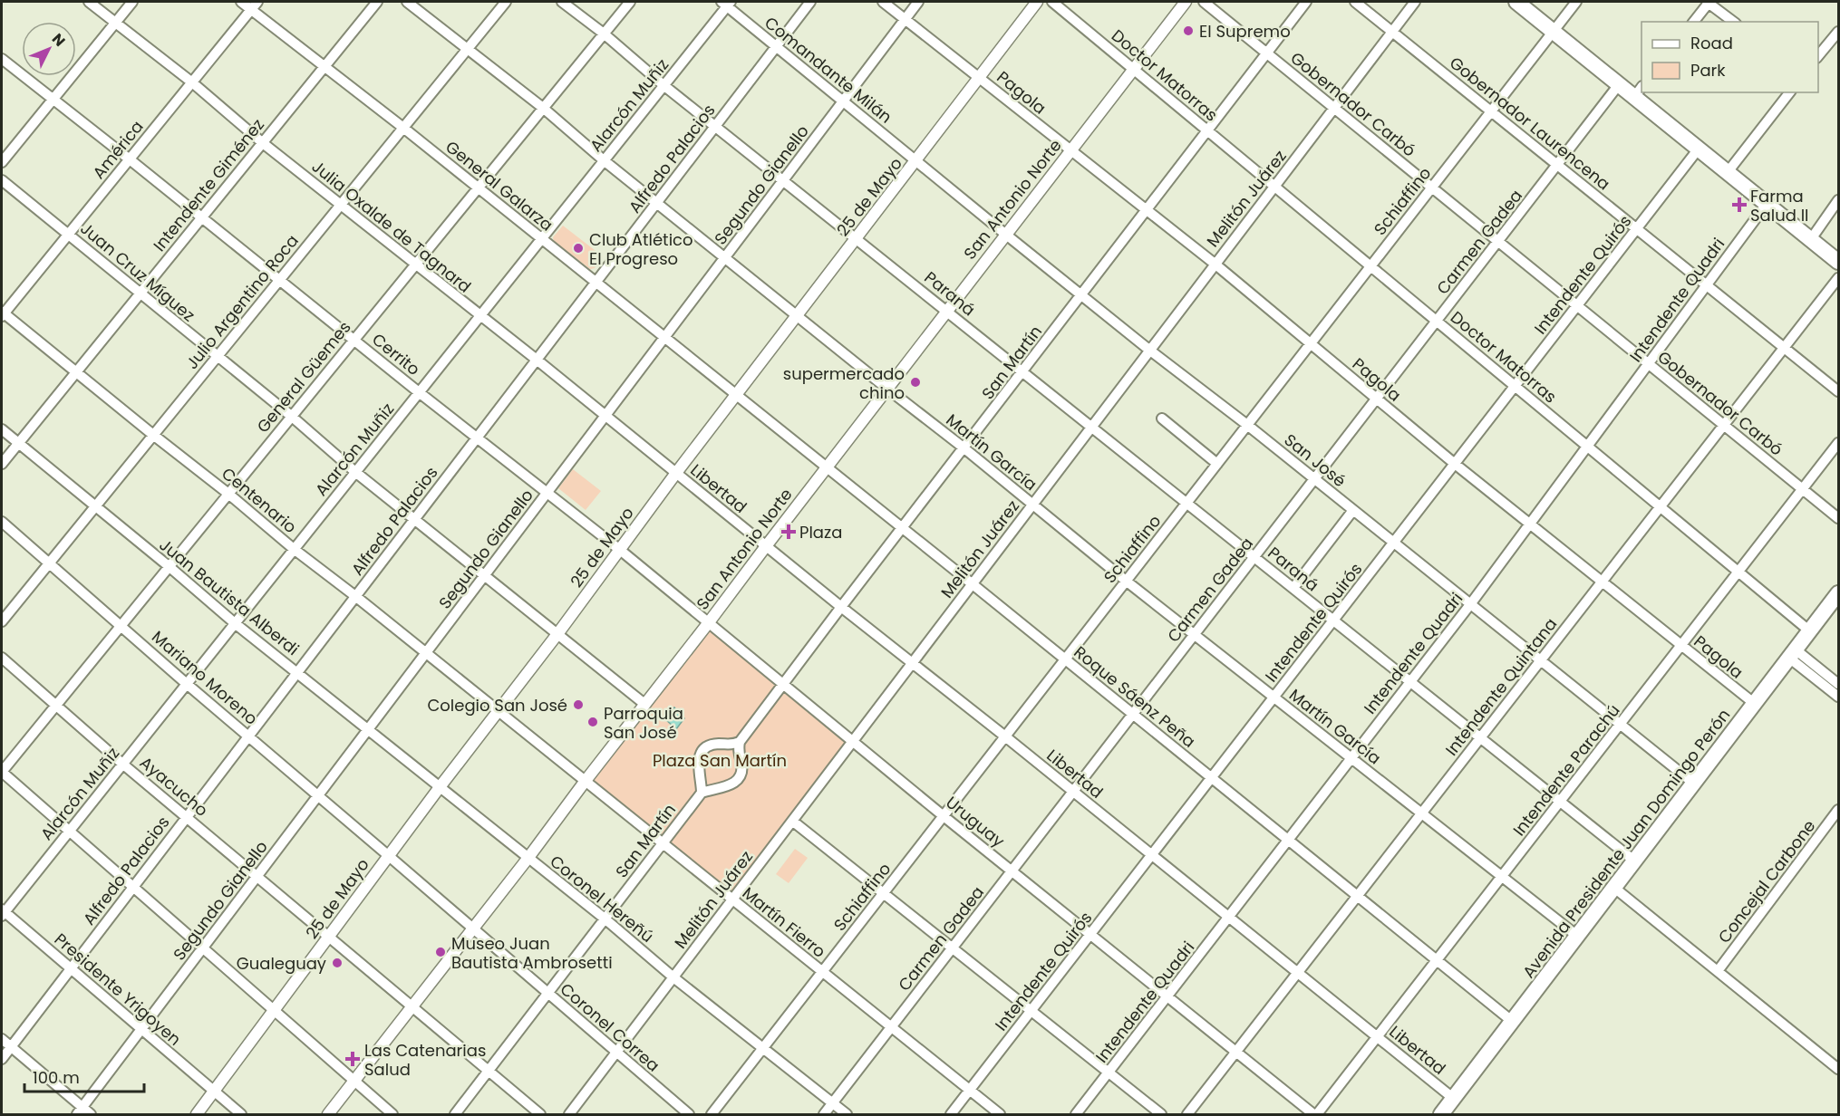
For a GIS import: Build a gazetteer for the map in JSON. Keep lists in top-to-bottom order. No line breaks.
{"streets":{"highway":["Avenida Presidente Juan Domingo Perón"],"street":["Comandante Milán","Doctor Matorras","Pagola","Gobernador Carbó","Alarcón Muñiz","Gobernador Laurencena","América","Alfredo Palacios","Intendente Giménez","Segundo Gianello","General Galarza","25 de Mayo","Melitón Juárez","San Antonio Norte","Schiaffino","Julia Oxalde de Tagnard","Carmen Gadea","Juan Cruz Míguez","Intendente Quirós","Paraná","Intendente Quadri","Julio Argentino Roca","Cerrito","San Martín","General Güemes","Martín García","San José","Libertad","Centenario","Juan Bautista Alberdi","Mariano Moreno","Intendente Quintana","Roque Sáenz Peña","Intendente Parachú","Ayacucho","Uruguay","Concejal Carbone","Coronel Hereñú","Martín Fierro","Presidente Yrigoyen","Coronel Correa"]},"crossings":[["Comandante Milán","Alarcón Muñiz"],["Comandante Milán","Alfredo Palacios"],["Comandante Milán","Segundo Gianello"],["Comandante Milán","25 de Mayo"],["Comandante Milán","San José"],["Doctor Matorras","Melitón Juárez"],["Doctor Matorras","San Antonio Norte"],["Doctor Matorras","Schiaffino"],["Doctor Matorras","Carmen Gadea"],["Doctor Matorras","Intendente Quirós"],["Doctor Matorras","Intendente Quadri"],["Doctor Matorras","San Martín"],["Doctor Matorras","Intendente Quintana"],["Doctor Matorras","Intendente Parachú"],["Doctor Matorras","Avenida Presidente Juan Domingo Perón"],["Pagola","Segundo Gianello"],["Pagola","25 de Mayo"],["Pagola","Melitón Juárez"],["Pagola","San Antonio Norte"],["Pagola","Schiaffino"],["Pagola","Carmen Gadea"],["Pagola","Intendente Quirós"],["Pagola","Intendente Quadri"],["Pagola","San Martín"],["Pagola","Intendente Quintana"],["Pagola","Intendente Parachú"],["Pagola","Avenida Presidente Juan Domingo Perón"],["Gobernador Carbó","Melitón Juárez"],["Gobernador Carbó","Schiaffino"],["Gobernador Carbó","Carmen Gadea"],["Gobernador Carbó","Intendente Quirós"],["Gobernador Carbó","Intendente Quadri"],["Gobernador Carbó","San Martín"],["Gobernador Carbó","Intendente Quintana"],["Gobernador Carbó","Intendente Parachú"],["Alarcón Muñiz","General Galarza"],["Alarcón Muñiz","Julia Oxalde de Tagnard"],["Alarcón Muñiz","Juan Cruz Míguez"],["Alarcón Muñiz","Paraná"],["Alarcón Muñiz","Cerrito"],["Alarcón Muñiz","Martín García"],["Alarcón Muñiz","Centenario"],["Alarcón Muñiz","Juan Bautista Alberdi"],["Alarcón Muñiz","Mariano Moreno"],["Alarcón Muñiz","Ayacucho"],["Alarcón Muñiz","Presidente Yrigoyen"],["Gobernador Laurencena","Melitón Juárez"],["Gobernador Laurencena","Schiaffino"],["Gobernador Laurencena","Carmen Gadea"],["Gobernador Laurencena","Intendente Quirós"],["Gobernador Laurencena","Intendente Quadri"],["Gobernador Laurencena","Intendente Quintana"],["América","General Galarza"],["América","Julia Oxalde de Tagnard"],["América","Juan Cruz Míguez"],["América","Cerrito"],["América","Centenario"],["Alfredo Palacios","General Galarza"],["Alfredo Palacios","Julia Oxalde de Tagnard"],["Alfredo Palacios","Juan Cruz Míguez"],["Alfredo Palacios","Paraná"],["Alfredo Palacios","Cerrito"],["Alfredo Palacios","Martín García"],["Alfredo Palacios","Centenario"],["Alfredo Palacios","Juan Bautista Alberdi"],["Alfredo Palacios","Mariano Moreno"],["Alfredo Palacios","Ayacucho"],["Alfredo Palacios","Presidente Yrigoyen"],["Intendente Giménez","General Galarza"],["Intendente Giménez","Julia Oxalde de Tagnard"],["Intendente Giménez","Juan Cruz Míguez"],["Intendente Giménez","Cerrito"],["Intendente Giménez","Centenario"],["Intendente Giménez","Juan Bautista Alberdi"],["Segundo Gianello","General Galarza"],["Segundo Gianello","Julia Oxalde de Tagnard"],["Segundo Gianello","Juan Cruz Míguez"],["Segundo Gianello","Paraná"],["Segundo Gianello","Cerrito"],["Segundo Gianello","Martín García"],["Segundo Gianello","Centenario"],["Segundo Gianello","Juan Bautista Alberdi"],["Segundo Gianello","Mariano Moreno"],["Segundo Gianello","Ayacucho"],["Segundo Gianello","Presidente Yrigoyen"],["General Galarza","25 de Mayo"],["General Galarza","Julio Argentino Roca"],["General Galarza","General Güemes"],["General Galarza","Roque Sáenz Peña"],["25 de Mayo","Julia Oxalde de Tagnard"],["25 de Mayo","Juan Cruz Míguez"],["25 de Mayo","Paraná"],["25 de Mayo","Cerrito"],["25 de Mayo","Martín García"],["25 de Mayo","San José"],["25 de Mayo","Libertad"],["25 de Mayo","Centenario"],["25 de Mayo","Juan Bautista Alberdi"],["25 de Mayo","Mariano Moreno"],["25 de Mayo","Roque Sáenz Peña"],["25 de Mayo","Ayacucho"],["25 de Mayo","Uruguay"],["25 de Mayo","Coronel Hereñú"],["25 de Mayo","Martín Fierro"],["25 de Mayo","Presidente Yrigoyen"],["25 de Mayo","Coronel Correa"],["Melitón Juárez","Paraná"],["Melitón Juárez","Martín García"],["Melitón Juárez","San José"],["Melitón Juárez","Libertad"],["Melitón Juárez","Roque Sáenz Peña"],["Melitón Juárez","Uruguay"],["Melitón Juárez","Coronel Hereñú"],["Melitón Juárez","Martín Fierro"],["Melitón Juárez","Coronel Correa"],["San Antonio Norte","Juan Cruz Míguez"],["San Antonio Norte","Paraná"],["San Antonio Norte","Martín García"],["San Antonio Norte","San José"],["San Antonio Norte","Libertad"],["San Antonio Norte","Roque Sáenz Peña"],["San Antonio Norte","Ayacucho"],["San Antonio Norte","Uruguay"],["San Antonio Norte","Coronel Hereñú"],["San Antonio Norte","Martín Fierro"],["San Antonio Norte","Coronel Correa"],["Schiaffino","Paraná"],["Schiaffino","Martín García"],["Schiaffino","San José"],["Schiaffino","Libertad"],["Schiaffino","Roque Sáenz Peña"],["Schiaffino","Uruguay"],["Schiaffino","Coronel Hereñú"],["Schiaffino","Martín Fierro"],["Julia Oxalde de Tagnard","Julio Argentino Roca"],["Julia Oxalde de Tagnard","General Güemes"],["Julia Oxalde de Tagnard","Libertad"],["Carmen Gadea","Paraná"],["Carmen Gadea","Martín García"],["Carmen Gadea","San José"],["Carmen Gadea","Libertad"],["Carmen Gadea","Roque Sáenz Peña"],["Carmen Gadea","Uruguay"],["Carmen Gadea","Coronel Hereñú"],["Carmen Gadea","Martín Fierro"],["Juan Cruz Míguez","Julio Argentino Roca"],["Juan Cruz Míguez","General Güemes"],["Intendente Quirós","Paraná"],["Intendente Quirós","Martín García"],["Intendente Quirós","San José"],["Intendente Quirós","Libertad"],["Intendente Quirós","Roque Sáenz Peña"],["Intendente Quirós","Uruguay"],["Intendente Quirós","Martín Fierro"],["Paraná","Intendente Quadri"],["Paraná","San Martín"],["Paraná","General Güemes"],["Paraná","Intendente Quintana"],["Paraná","Intendente Parachú"],["Paraná","Avenida Presidente Juan Domingo Perón"],["Intendente Quadri","Martín García"],["Intendente Quadri","San José"],["Intendente Quadri","Libertad"],["Intendente Quadri","Roque Sáenz Peña"],["Intendente Quadri","Uruguay"],["Julio Argentino Roca","Cerrito"],["Julio Argentino Roca","Martín García"],["Julio Argentino Roca","Centenario"],["Julio Argentino Roca","Juan Bautista Alberdi"],["Julio Argentino Roca","Mariano Moreno"],["Cerrito","General Güemes"],["Cerrito","Uruguay"],["San Martín","Martín García"],["San Martín","San José"],["San Martín","Libertad"],["San Martín","Roque Sáenz Peña"],["San Martín","Ayacucho"],["San Martín","Uruguay"],["San Martín","Coronel Hereñú"],["San Martín","Martín Fierro"],["San Martín","Coronel Correa"],["General Güemes","Martín García"],["General Güemes","Centenario"],["General Güemes","Juan Bautista Alberdi"],["General Güemes","Mariano Moreno"],["General Güemes","Ayacucho"],["Martín García","Intendente Quintana"],["Martín García","Intendente Parachú"],["Martín García","Avenida Presidente Juan Domingo Perón"],["San José","Intendente Quintana"],["San José","Intendente Parachú"],["San José","Avenida Presidente Juan Domingo Perón"],["Libertad","Intendente Quintana"],["Libertad","Intendente Parachú"],["Libertad","Avenida Presidente Juan Domingo Perón"],["Centenario","Martín Fierro"],["Juan Bautista Alberdi","Coronel Hereñú"],["Mariano Moreno","Coronel Correa"],["Intendente Quintana","Roque Sáenz Peña"],["Intendente Quintana","Uruguay"],["Roque Sáenz Peña","Intendente Parachú"],["Roque Sáenz Peña","Avenida Presidente Juan Domingo Perón"]],"parks":["Plaza San Martín"],"places":{"other":["El Supremo","Club Atlético El Progreso","supermercado chino","Colegio San José","Parroquia San José","Museo Juan Bautista Ambrosetti","Gualeguay"],"health":["Farma Salud II","Plaza","Las Catenarias Salud"]},"legend":["Road","Park"],"scale_bar":"100 m","north":"top right"}
